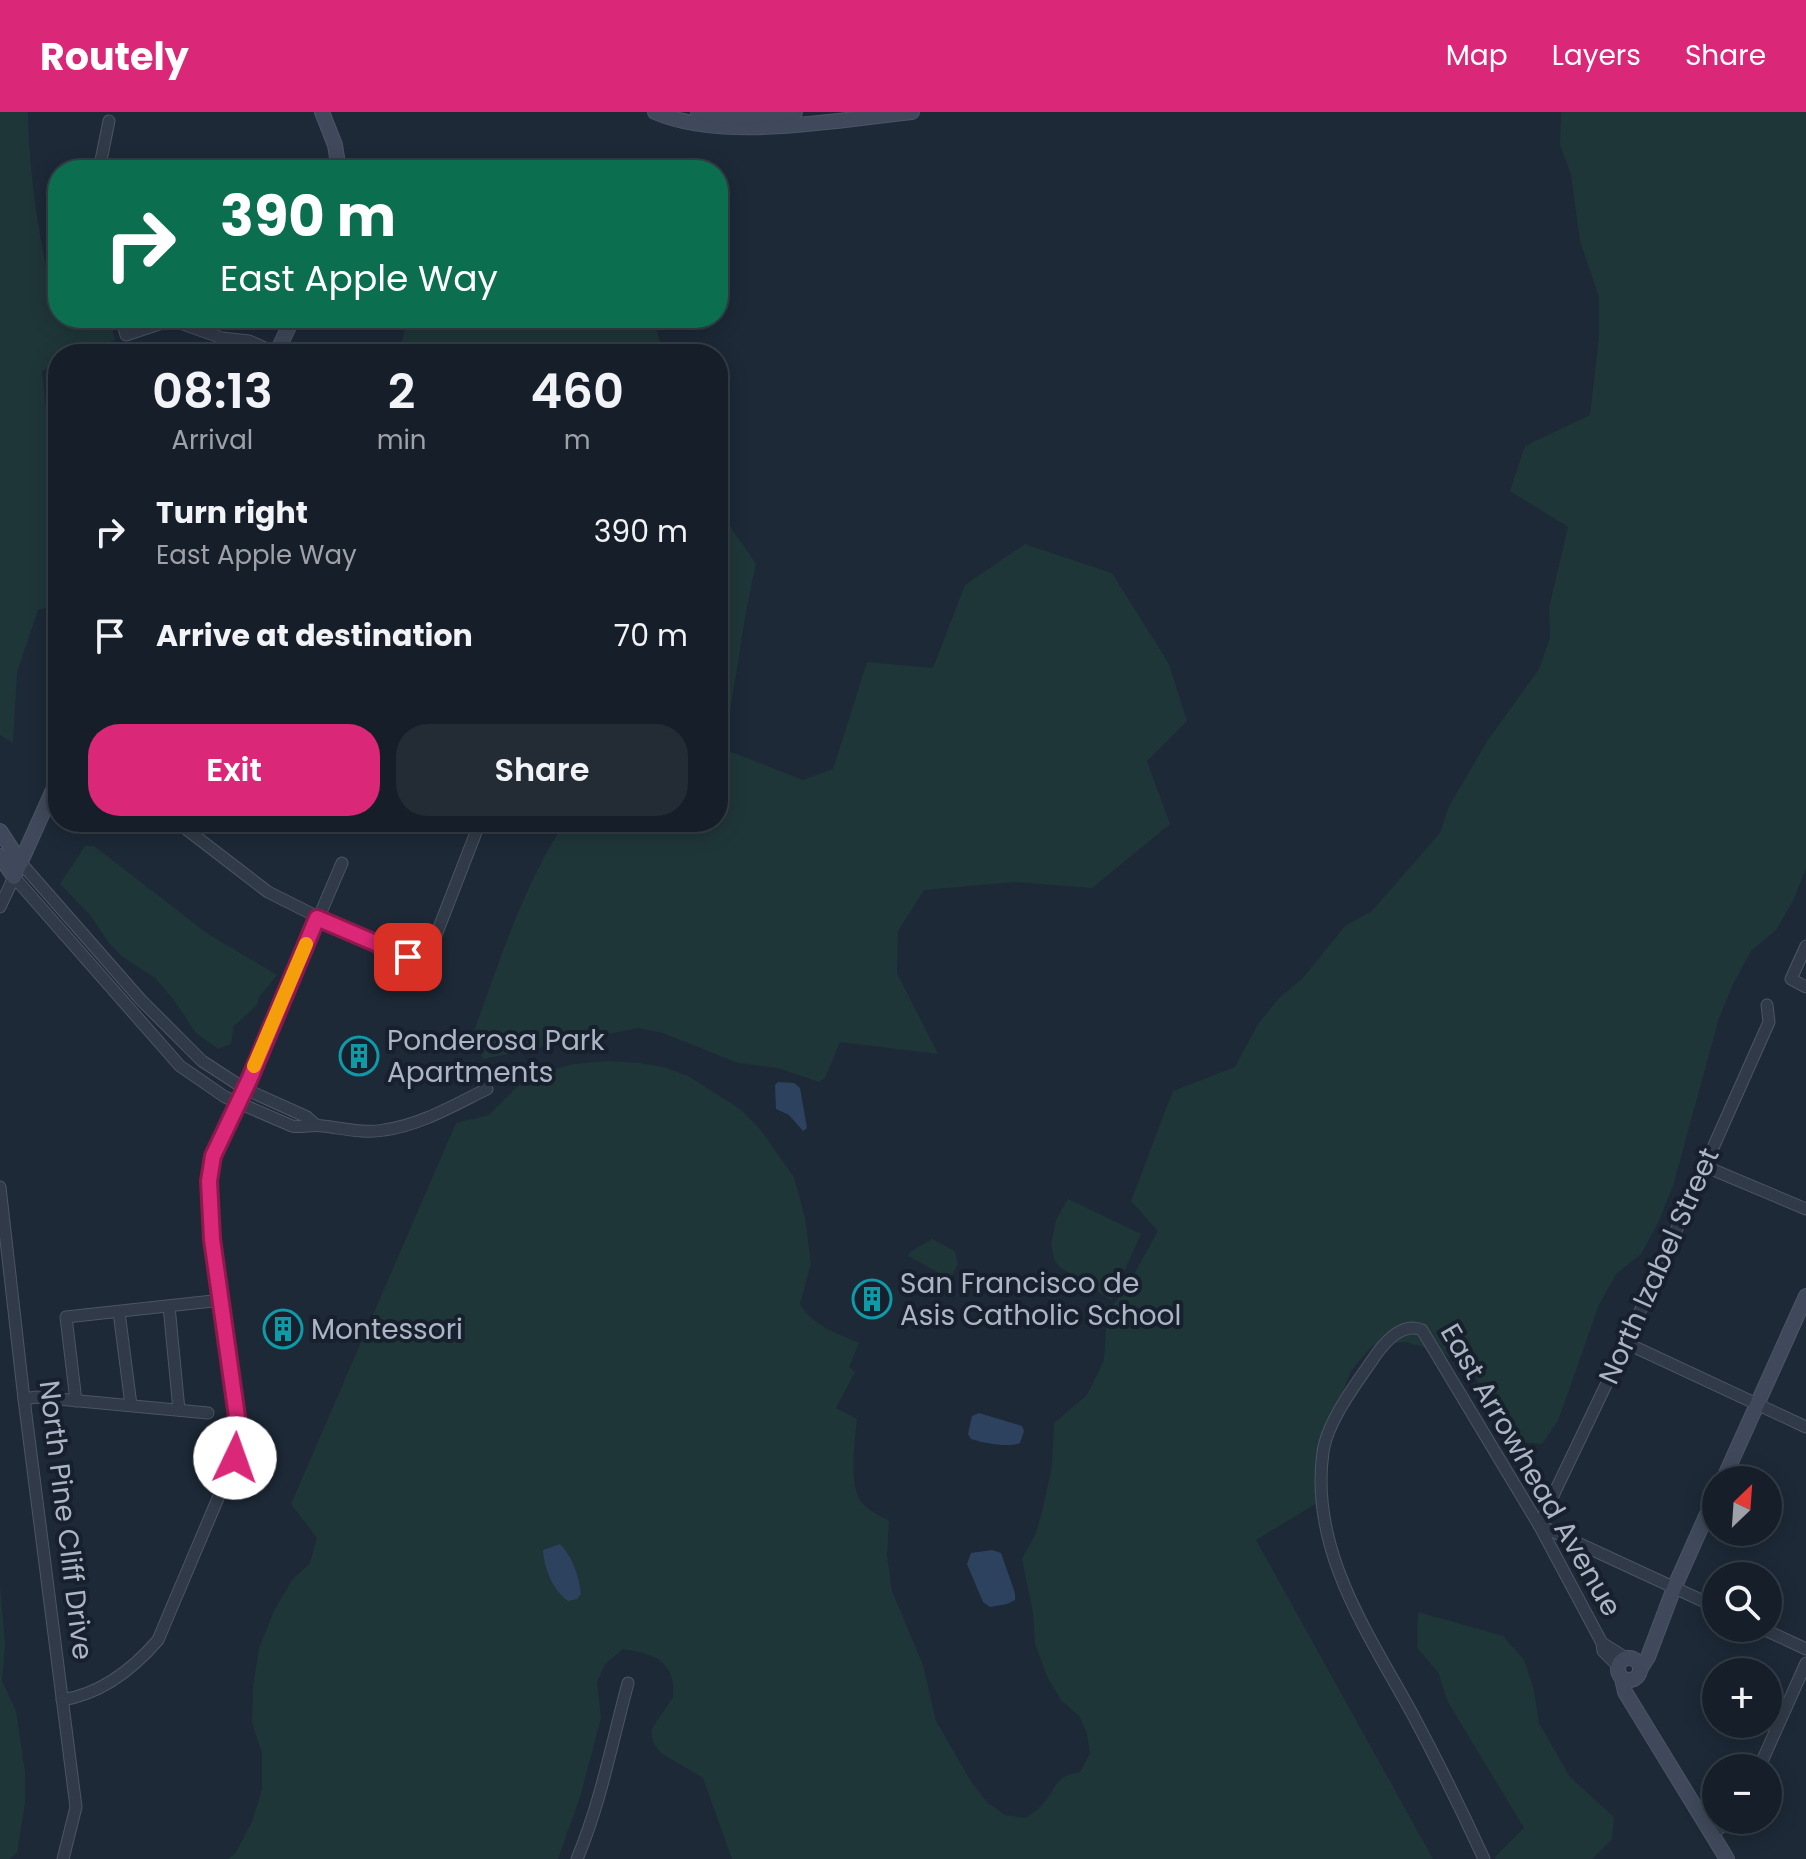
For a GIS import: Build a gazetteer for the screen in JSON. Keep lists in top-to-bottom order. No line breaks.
{"streets":{"street":["North Izabel Street","East Arrowhead Avenue","North Pine Cliff Drive"]},"crossings":[["North Izabel Street","East Arrowhead Avenue"]],"places":{"building":["Ponderosa Park Apartments","San Francisco de Asis Catholic School","Montessori"]},"north":"top right","page":{"header":"Routely","nav":["Map","Layers","Share"],"turn":["390 m","East Apple Way"],"eta":["08:13","Arrival","2","min","460","m"],"list":[{"name":"Turn right","note":"East Apple Way","value":"390 m"},{"name":"Arrive at destination","value":"70 m"}],"buttons":["Exit","Share"],"map_buttons":["+","−"]}}
